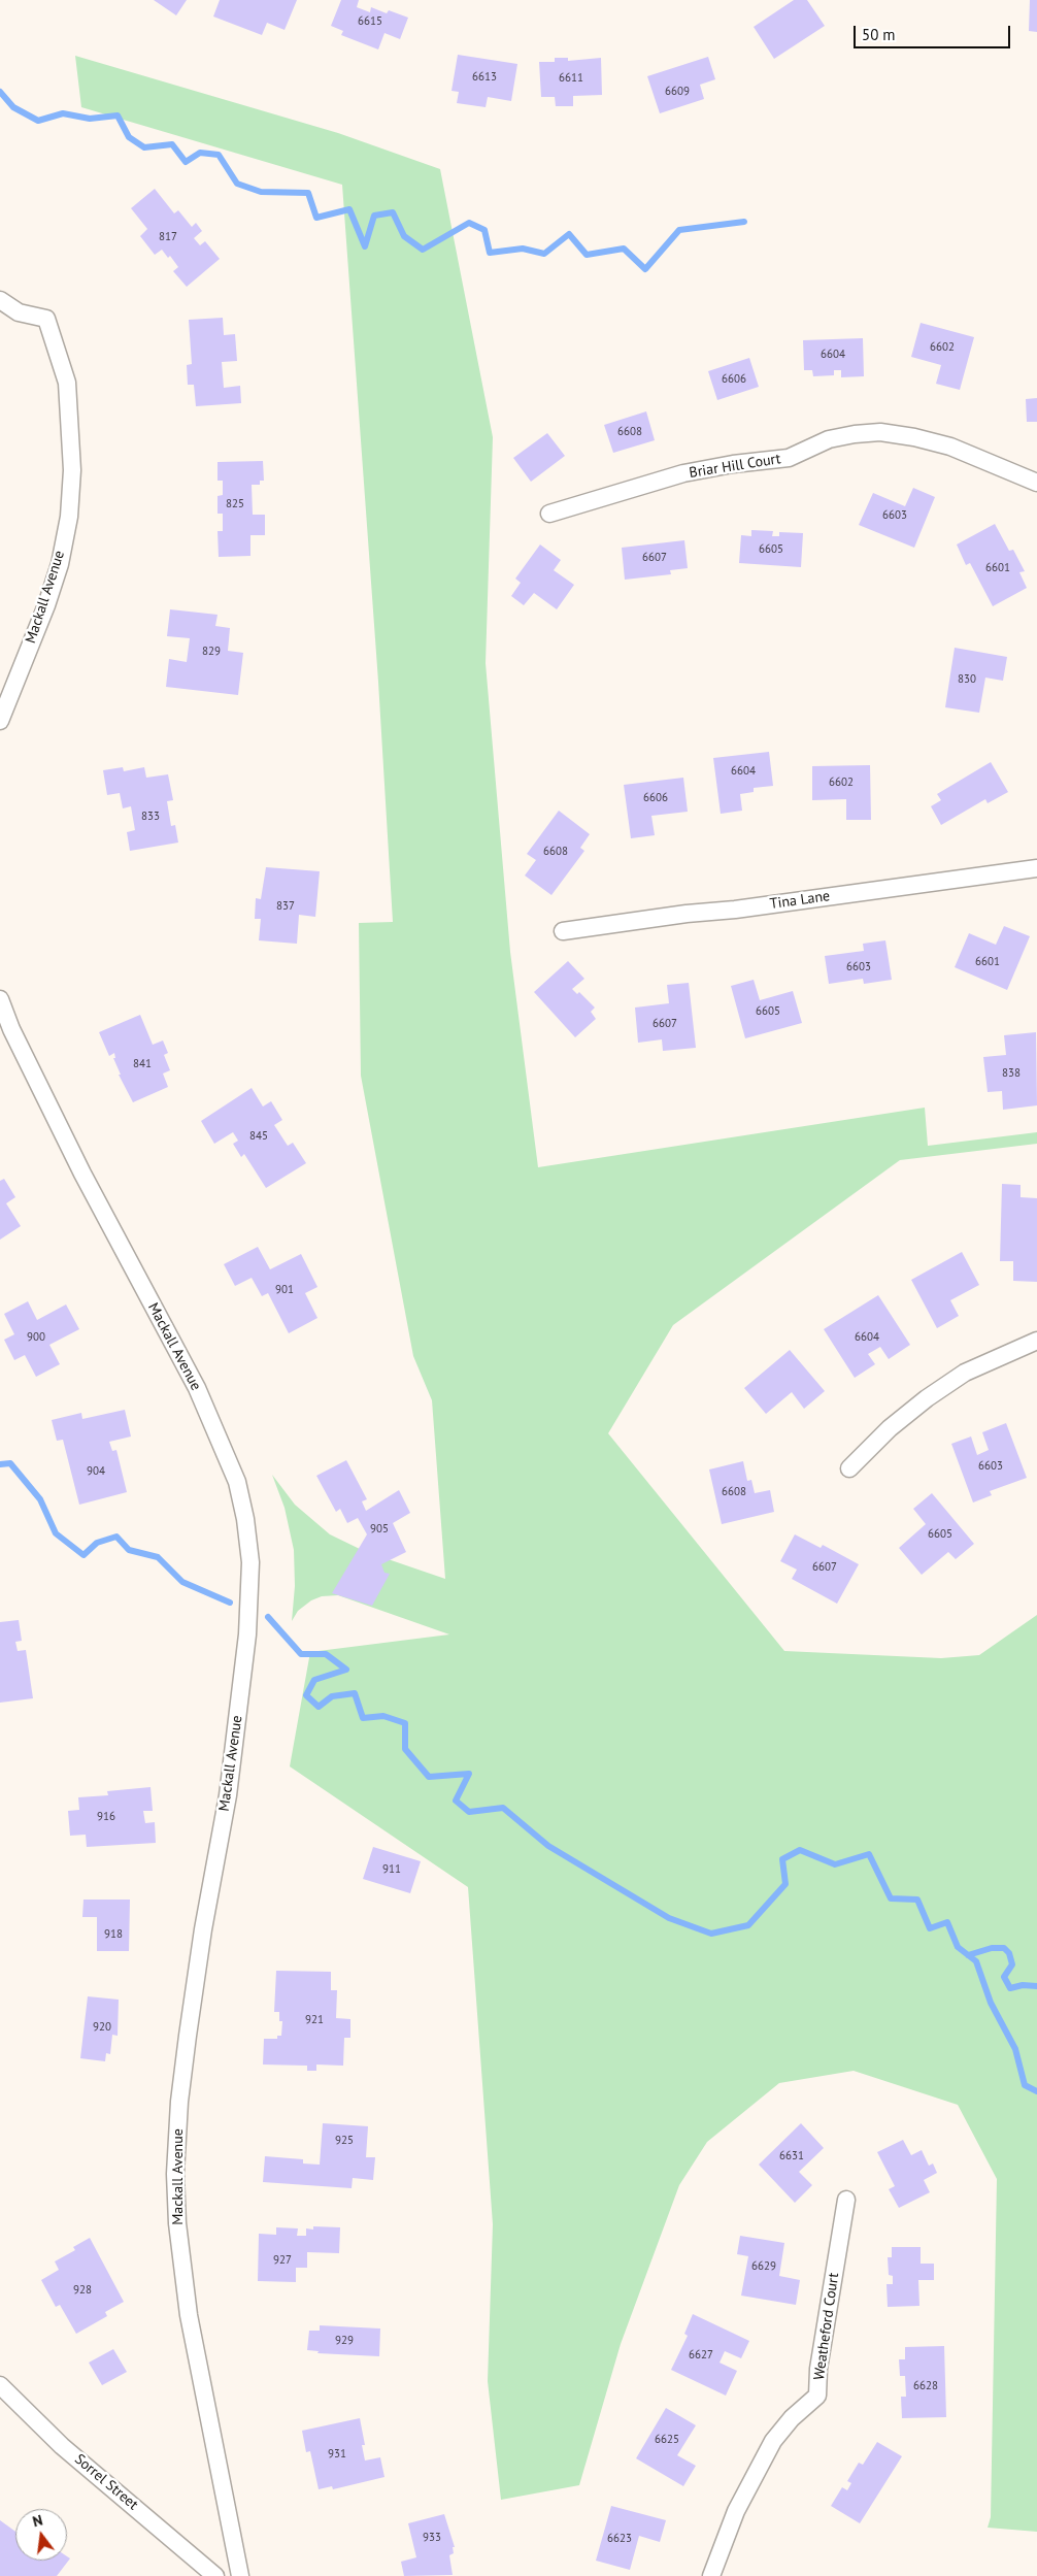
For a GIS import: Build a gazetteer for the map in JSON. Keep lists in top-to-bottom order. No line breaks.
{"streets":{"street":["Briar Hill Court","Mackall Avenue","Tina Lane","Weatheford Court","Sorrel Street"]},"house_numbers":["6615","6613","6611","6609","817","6602","6604","6606","6608","825","6603","6605","6607","6601","829","830","6604","6602","6606","833","6608","837","6601","6603","6605","6607","841","838","845","901","900","6604","6603","904","6608","905","6605","6607","916","911","918","921","920","925","6631","927","6629","928","929","6627","6628","6625","931","933","6623"],"scale_bar":"50 m","north":"top"}
